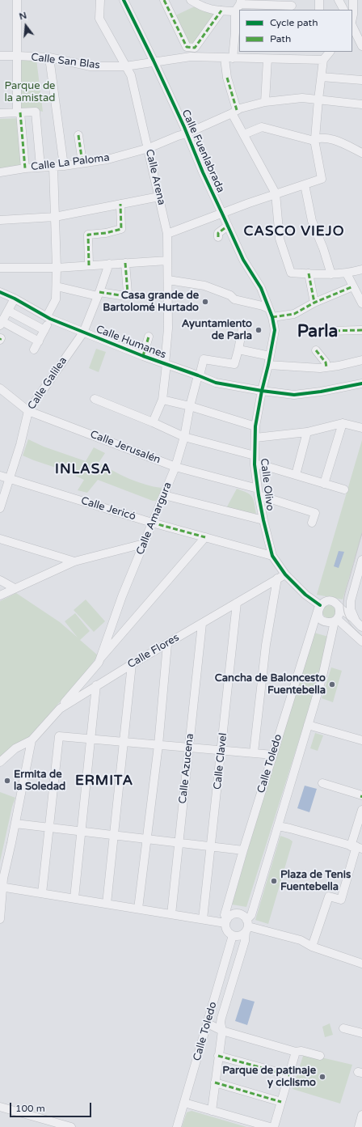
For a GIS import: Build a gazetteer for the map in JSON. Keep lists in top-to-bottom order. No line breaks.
{"streets":{"street":["Calle San Blas","Calle Fuenlabrada","Calle La Paloma","Calle Arena","Calle Humanes","Calle Galilea","Calle Jerusalén","Calle Olivo","Calle Jericó","Calle Amargura","Calle Flores","Calle Clavel","Calle Toledo","Calle Azucena"]},"crossings":[["Calle San Blas","Calle Fuenlabrada"],["Calle San Blas","Calle Arena"],["Calle Fuenlabrada","Calle La Paloma"],["Calle Fuenlabrada","Calle Olivo"],["Calle La Paloma","Calle Arena"],["Calle Arena","Calle Humanes"],["Calle Humanes","Calle Galilea"],["Calle Humanes","Calle Olivo"],["Calle Humanes","Calle Amargura"],["Calle Galilea","Calle Jerusalén"],["Calle Galilea","Calle Jericó"],["Calle Jerusalén","Calle Olivo"],["Calle Jerusalén","Calle Amargura"],["Calle Olivo","Calle Jericó"],["Calle Olivo","Calle Flores"],["Calle Olivo","Calle Toledo"],["Calle Jericó","Calle Amargura"],["Calle Flores","Calle Clavel"],["Calle Flores","Calle Azucena"]],"districts":["CASCO VIEJO","Parla","INLASA","ERMITA"],"parks":["Parque de la amistad"],"places":["Casa grande de Bartolomé Hurtado","Ayuntamiento de Parla","Cancha de Baloncesto Fuentebella","Ermita de la Soledad","Plaza de Tenis Fuentebella","Parque de patinaje y ciclismo"],"legend":["Cycle path","Path"],"scale_bar":"100 m","north":"top"}
